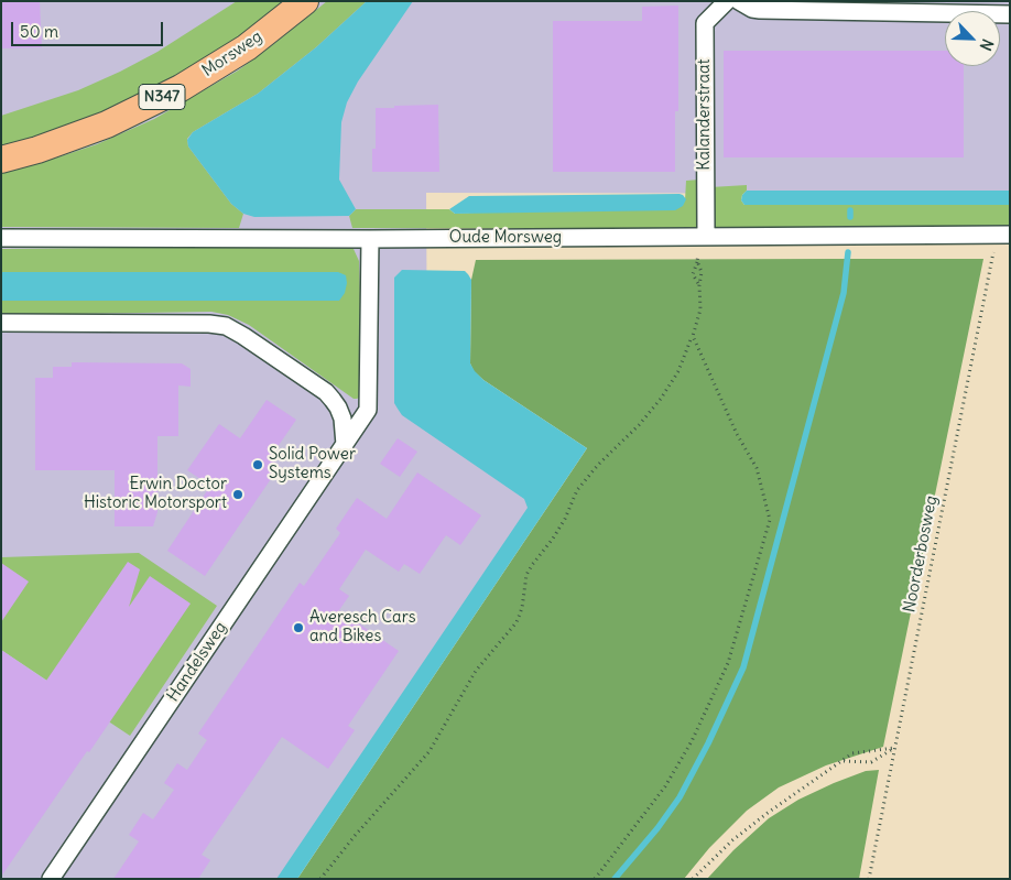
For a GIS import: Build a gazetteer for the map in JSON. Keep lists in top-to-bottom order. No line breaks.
{"streets":{"main road":["Morsweg","N347"],"street":["Kalanderstraat","Oude Morsweg","Handelsweg"],"path":["Noorderbosweg"]},"crossings":[["Kalanderstraat","Oude Morsweg"],["Oude Morsweg","Noorderbosweg"],["Oude Morsweg","Handelsweg"]],"places":["Solid Power Systems","Erwin Doctor Historic Motorsport","Averesch Cars and Bikes"],"scale_bar":"50 m","north":"bottom right"}
